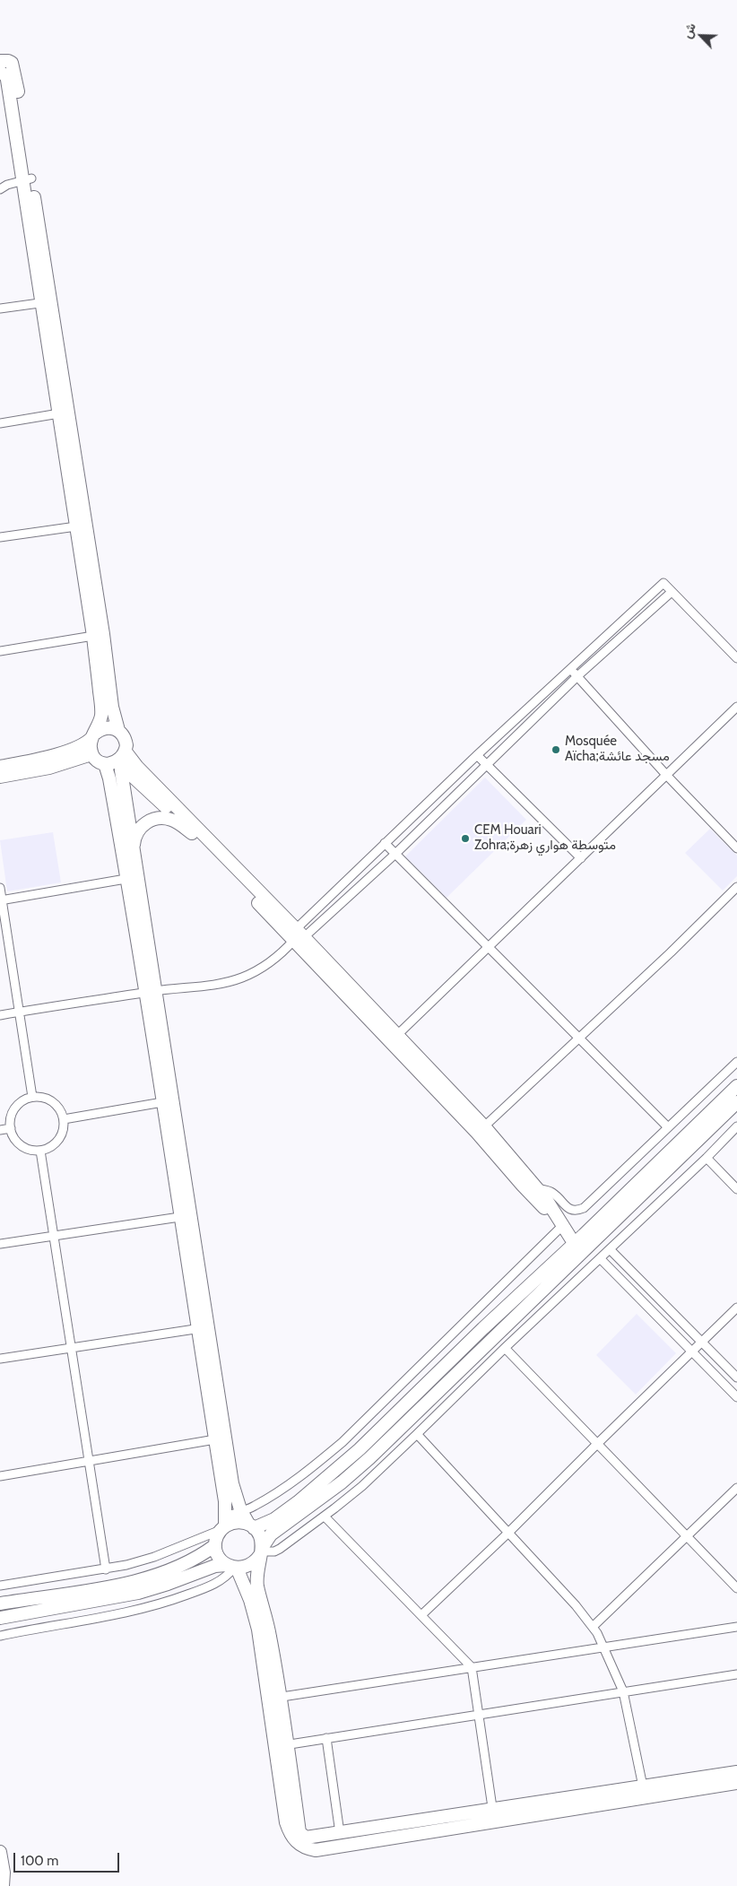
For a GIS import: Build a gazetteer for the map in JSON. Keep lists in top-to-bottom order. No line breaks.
{"places":["Mosquée Aïcha;مسجد عائشة","CEM Houari Zohra;متوسطة هواري زهرة"],"scale_bar":"100 m","north":"top left"}
